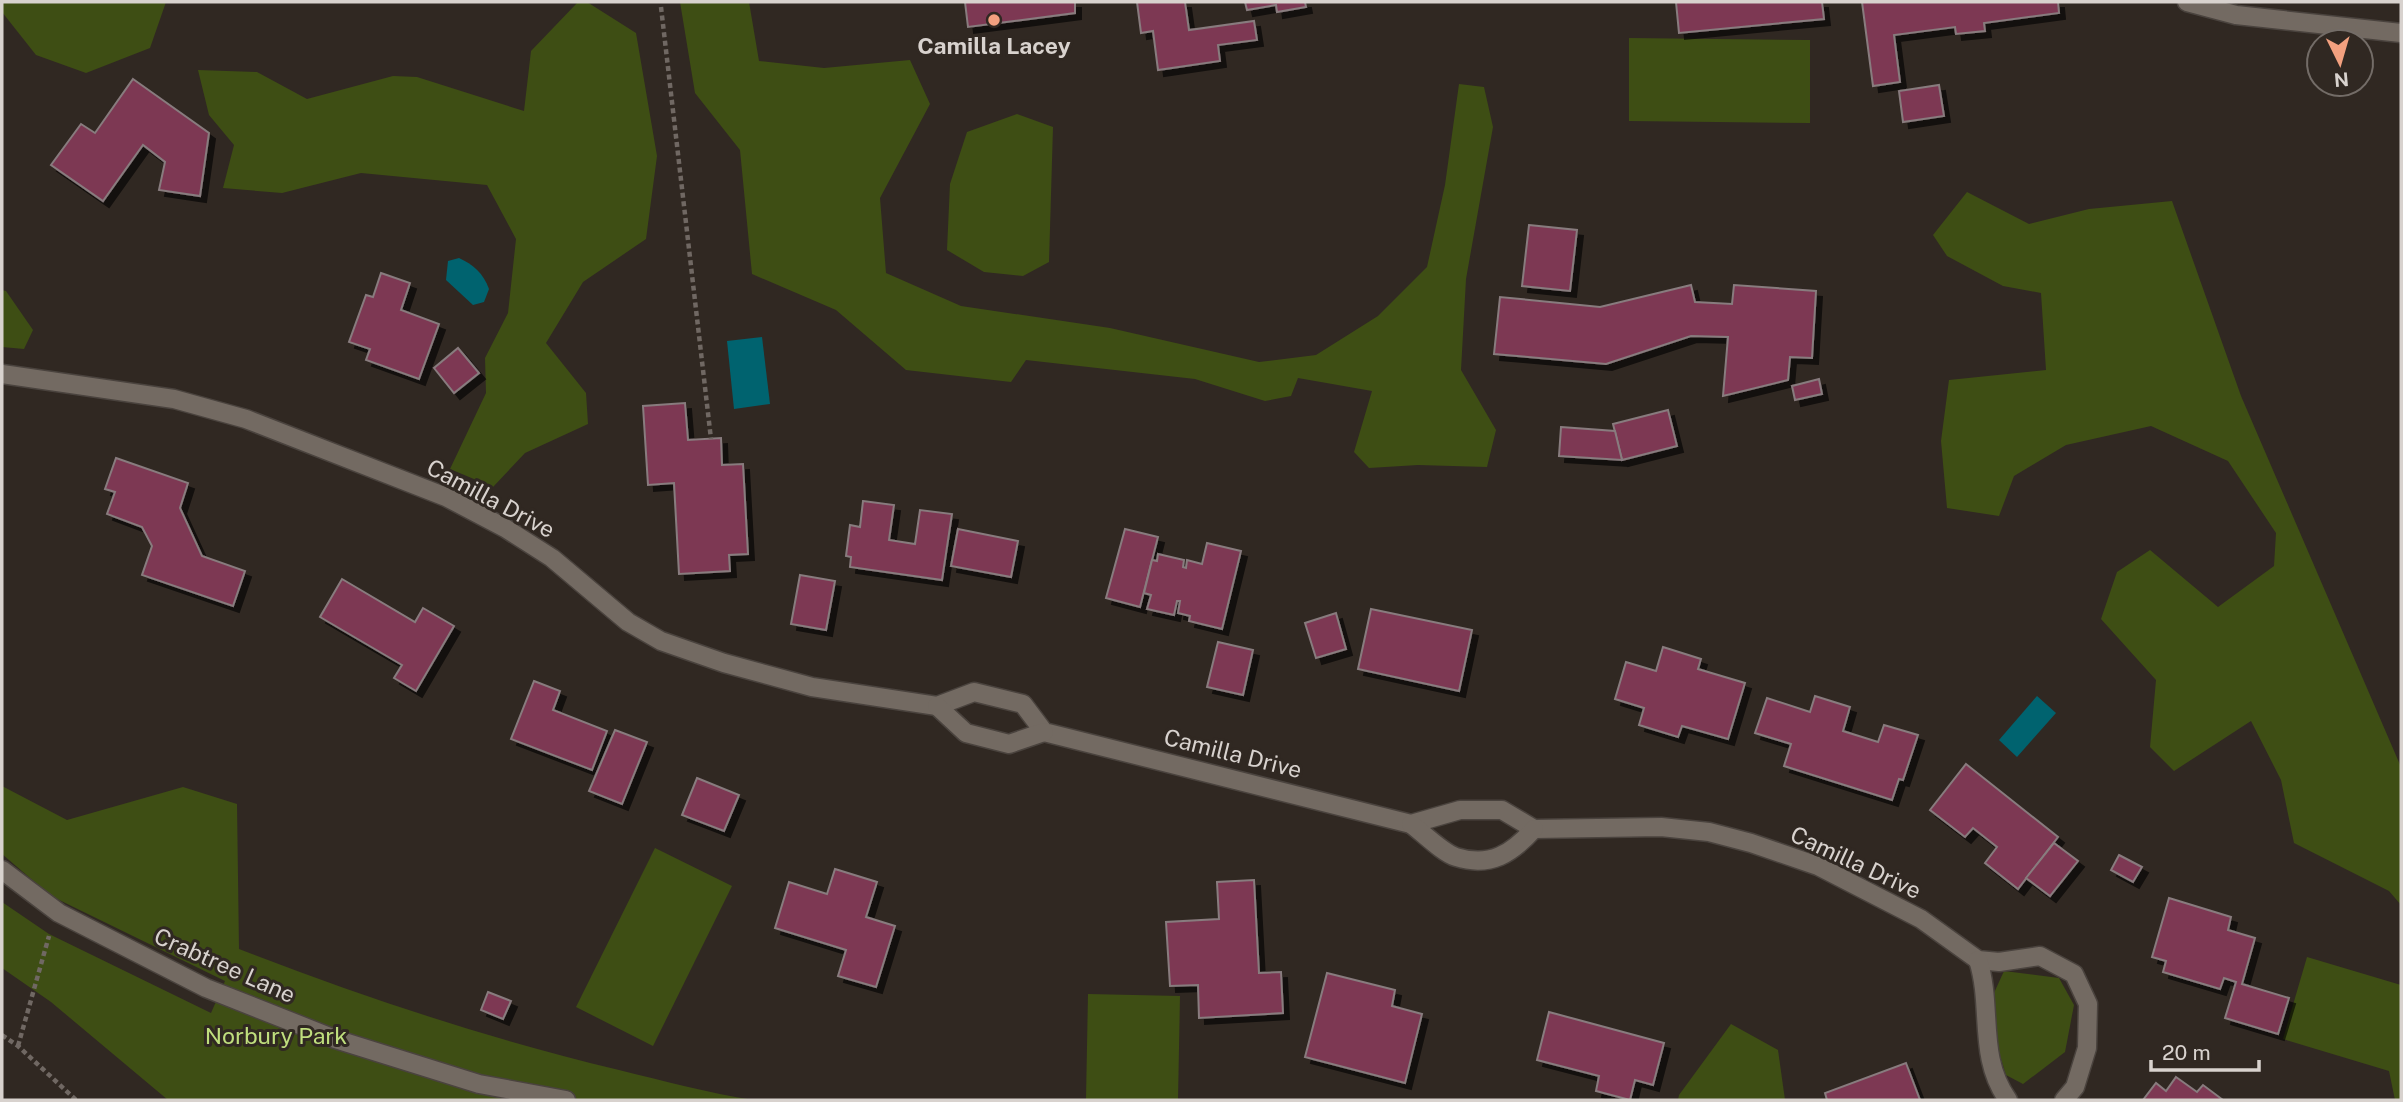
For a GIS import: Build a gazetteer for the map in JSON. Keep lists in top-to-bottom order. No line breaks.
{"streets":{"street":["Camilla Drive","Crabtree Lane"]},"parks":["Norbury Park"],"places":["Camilla Lacey"],"scale_bar":"20 m","north":"bottom"}
